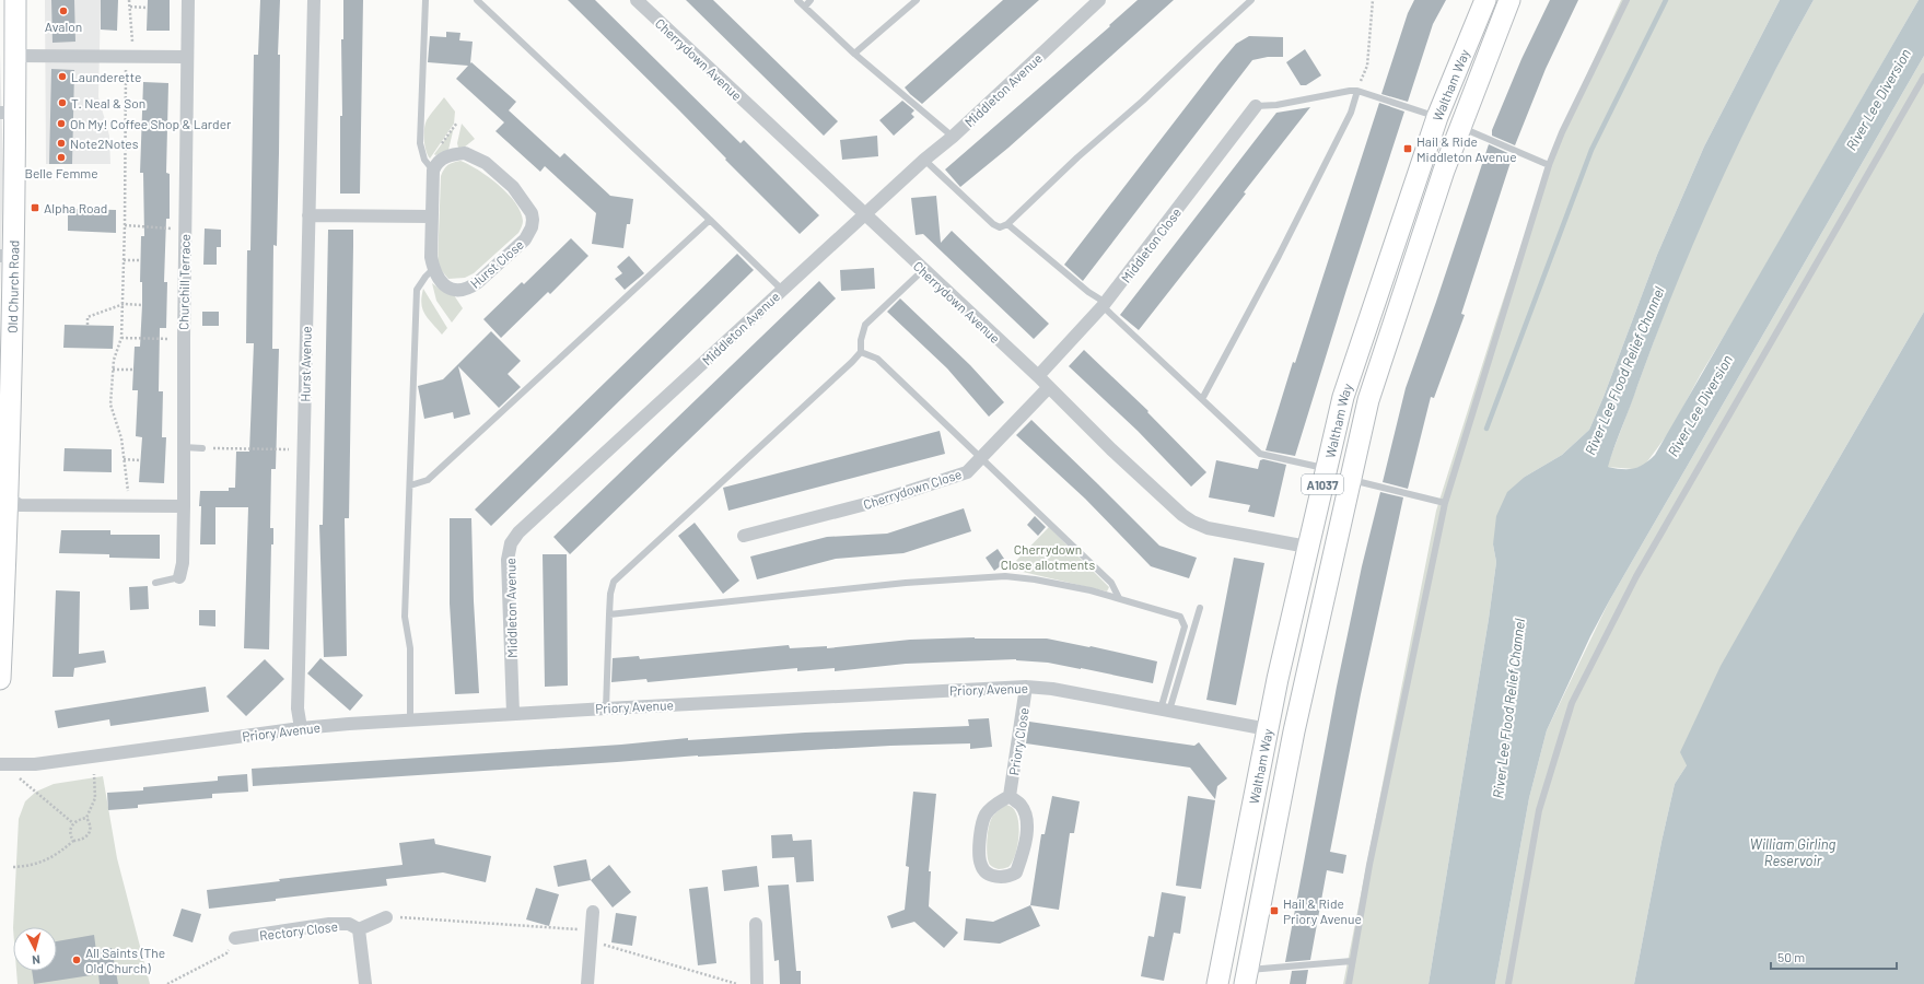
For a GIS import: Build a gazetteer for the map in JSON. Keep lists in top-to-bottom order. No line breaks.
{"streets":{"main road":["Waltham Way","Old Church Road","A1037"],"street":["Cherrydown Avenue","Middleton Avenue","Middleton Close","Hurst Close","Churchill Terrace","Hurst Avenue","Cherrydown Close","Priory Avenue","Priory Close","Rectory Close"]},"crossings":[["Cherrydown Avenue","Waltham Way"],["Cherrydown Avenue","Middleton Avenue"],["Cherrydown Avenue","Middleton Close"],["Cherrydown Avenue","Cherrydown Close"],["Waltham Way","A1037"],["Waltham Way","Priory Avenue"],["Middleton Avenue","Priory Avenue"],["Hurst Avenue","Priory Avenue"],["Priory Avenue","Priory Close"]],"water":["River Lee Diversion","River Lee Flood Relief Channel","William Girling Reservoir"],"parks":["Cherrydown Close allotments"],"places":{"other":["Avalon","Launderette","T. Neal & Son","Oh My! Coffee Shop & Larder","Note2Notes","Belle Femme","All Saints (The Old Church)"],"transit":["Hail & Ride Middleton Avenue","Alpha Road","Hail & Ride Priory Avenue"]},"scale_bar":"50 m","north":"bottom"}
